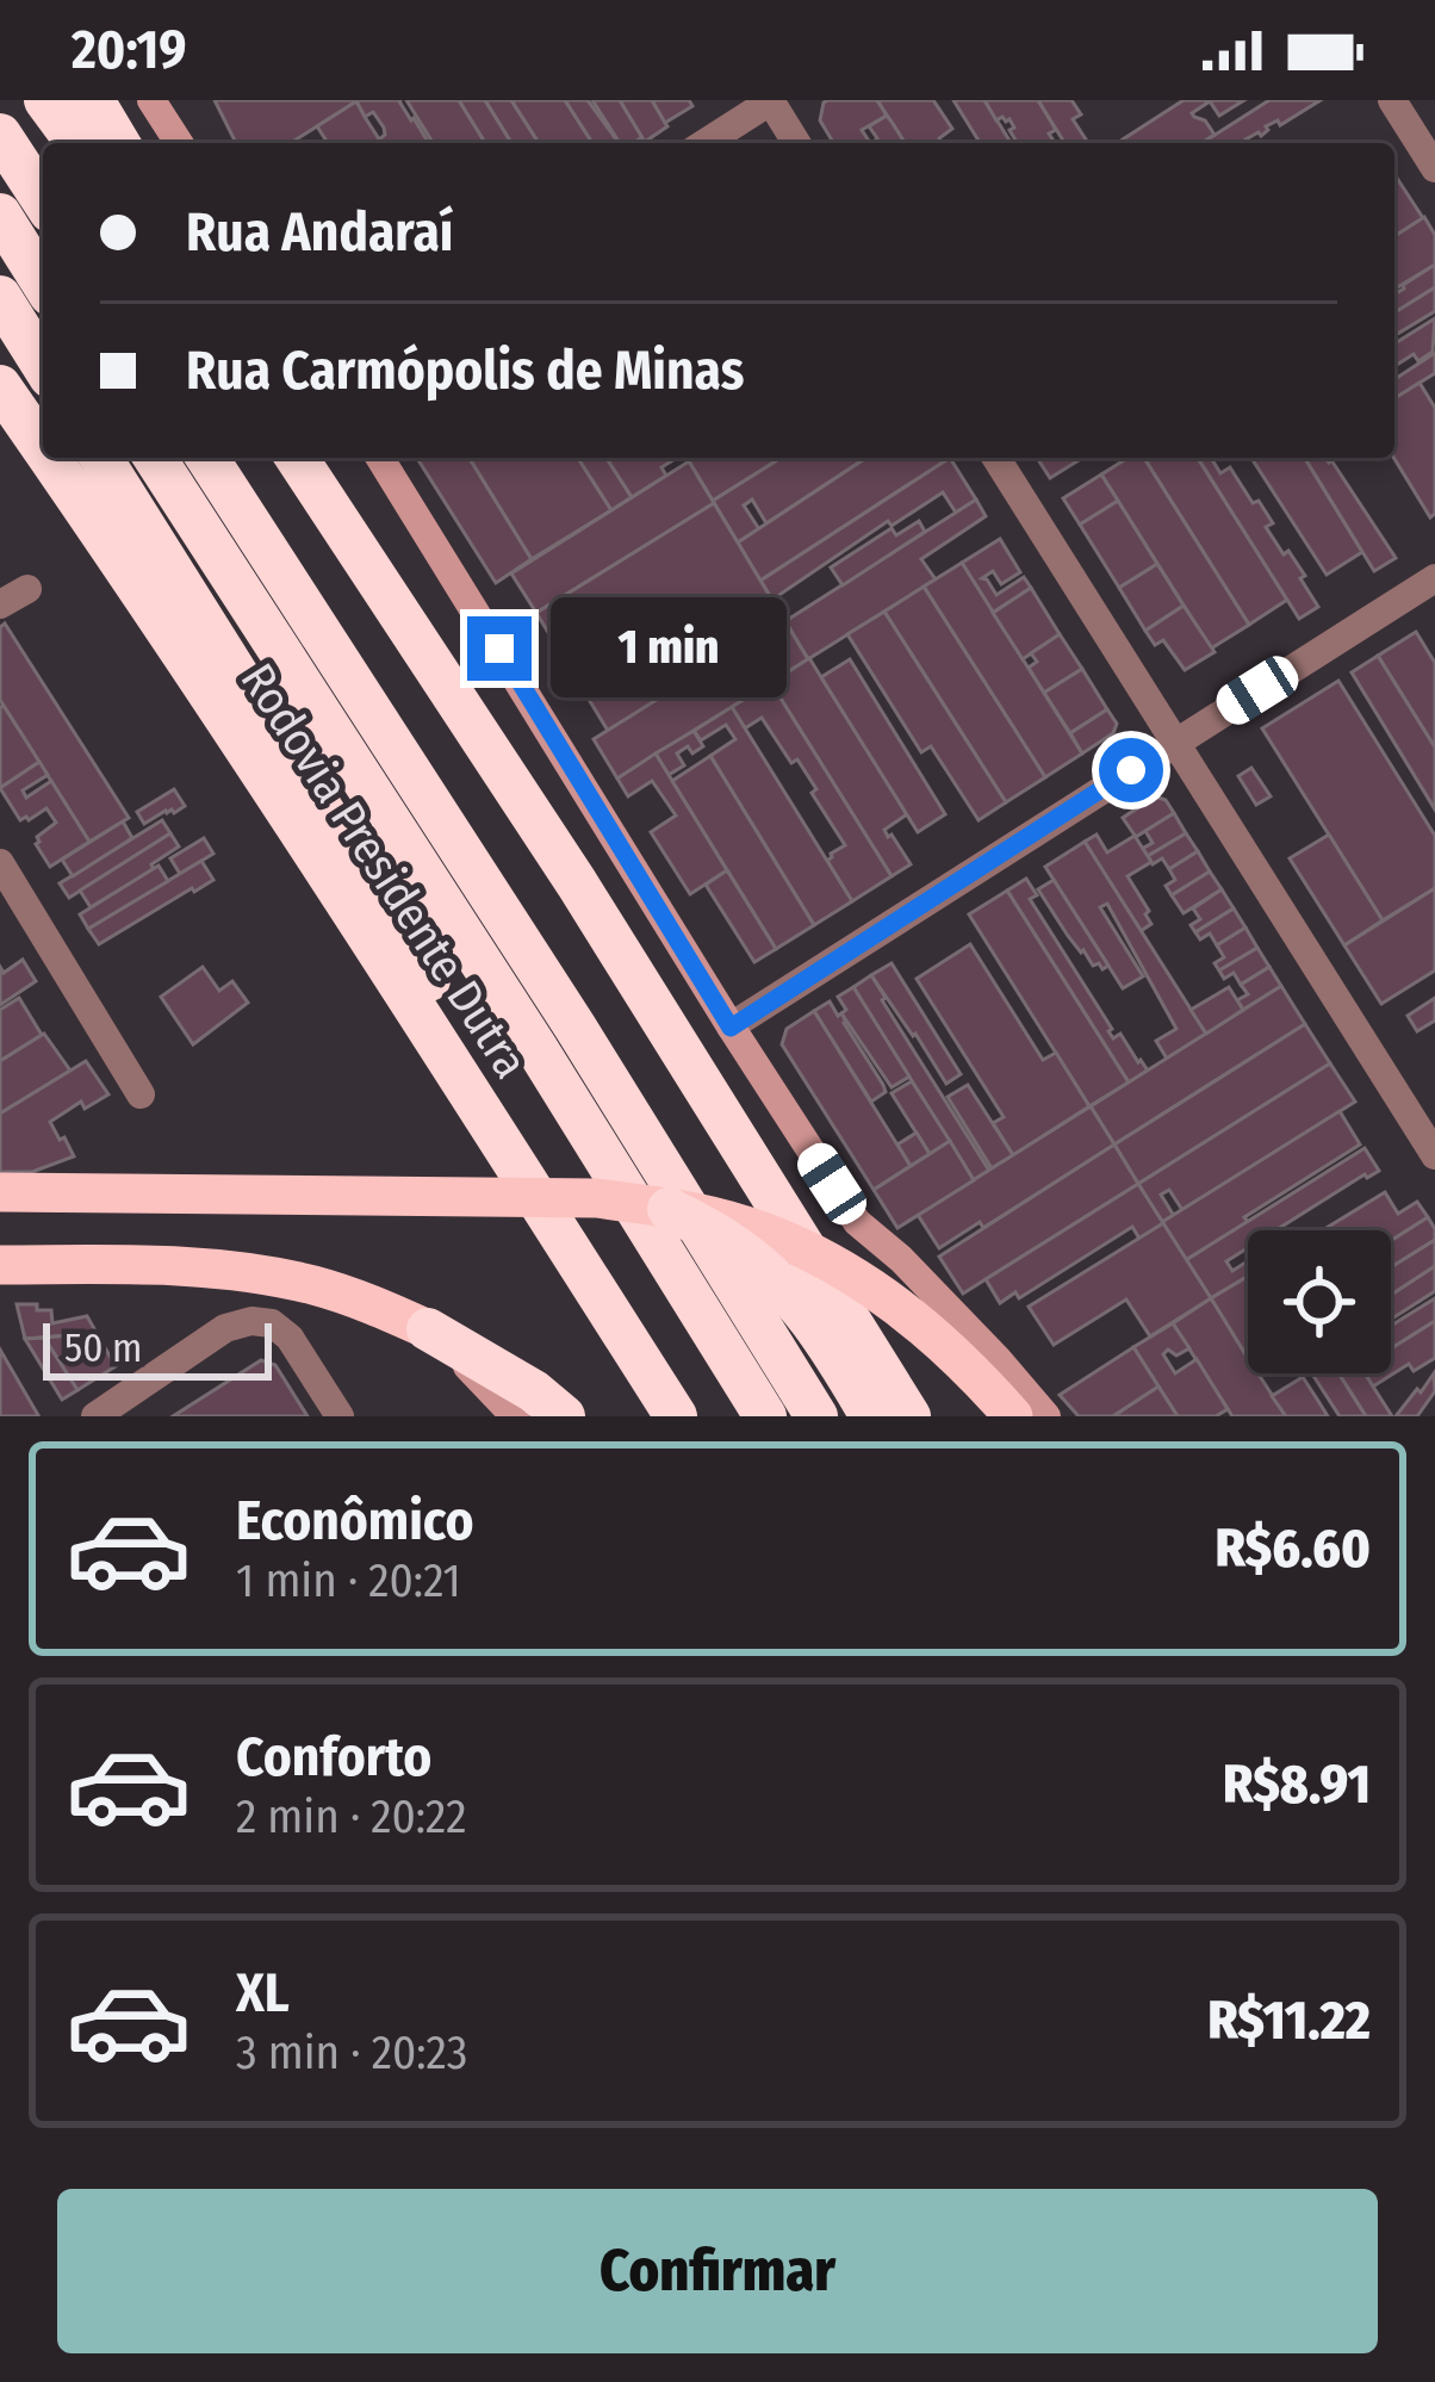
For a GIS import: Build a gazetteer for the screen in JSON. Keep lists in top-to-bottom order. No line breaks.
{"streets":{"highway":["Rodovia Presidente Dutra"]},"scale_bar":"50 m","page":{"status":"20:19","banner":["Rua Andaraí","Rua Carmópolis de Minas"],"bubble":"1 min","scale":"50 m","list":[{"name":"Econômico","note":"1 min · 20:21","value":"R$6.60"},{"name":"Conforto","note":"2 min · 20:22","value":"R$8.91"},{"name":"XL","note":"3 min · 20:23","value":"R$11.22"}],"buttons":"Confirmar"}}
